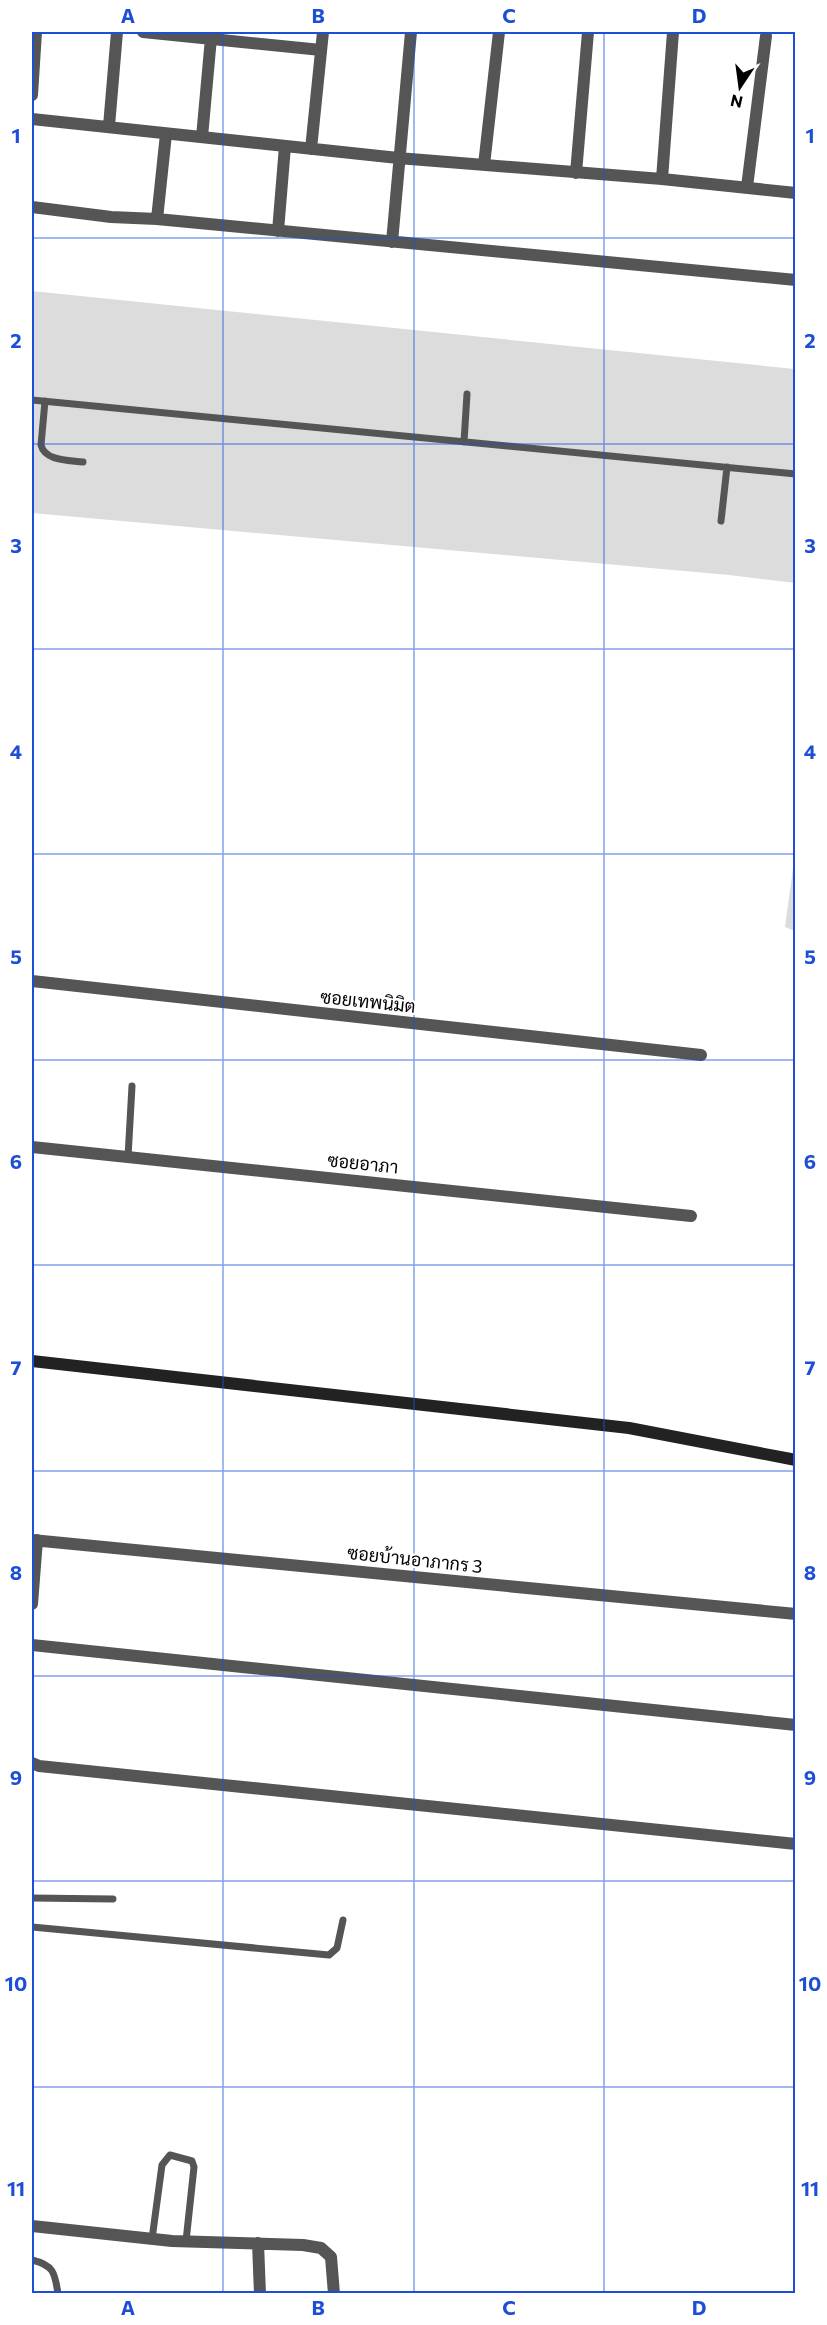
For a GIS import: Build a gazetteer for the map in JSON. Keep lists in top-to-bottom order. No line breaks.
{"streets":{"street":["ซอยเทพนิมิต","ซอยอาภา","ซอยบ้านอาภากร 3"]},"north":"bottom","grid":{"columns":["A","B","C","D"],"rows":["1","2","3","4","5","6","7","8","9","10","11"]}}
